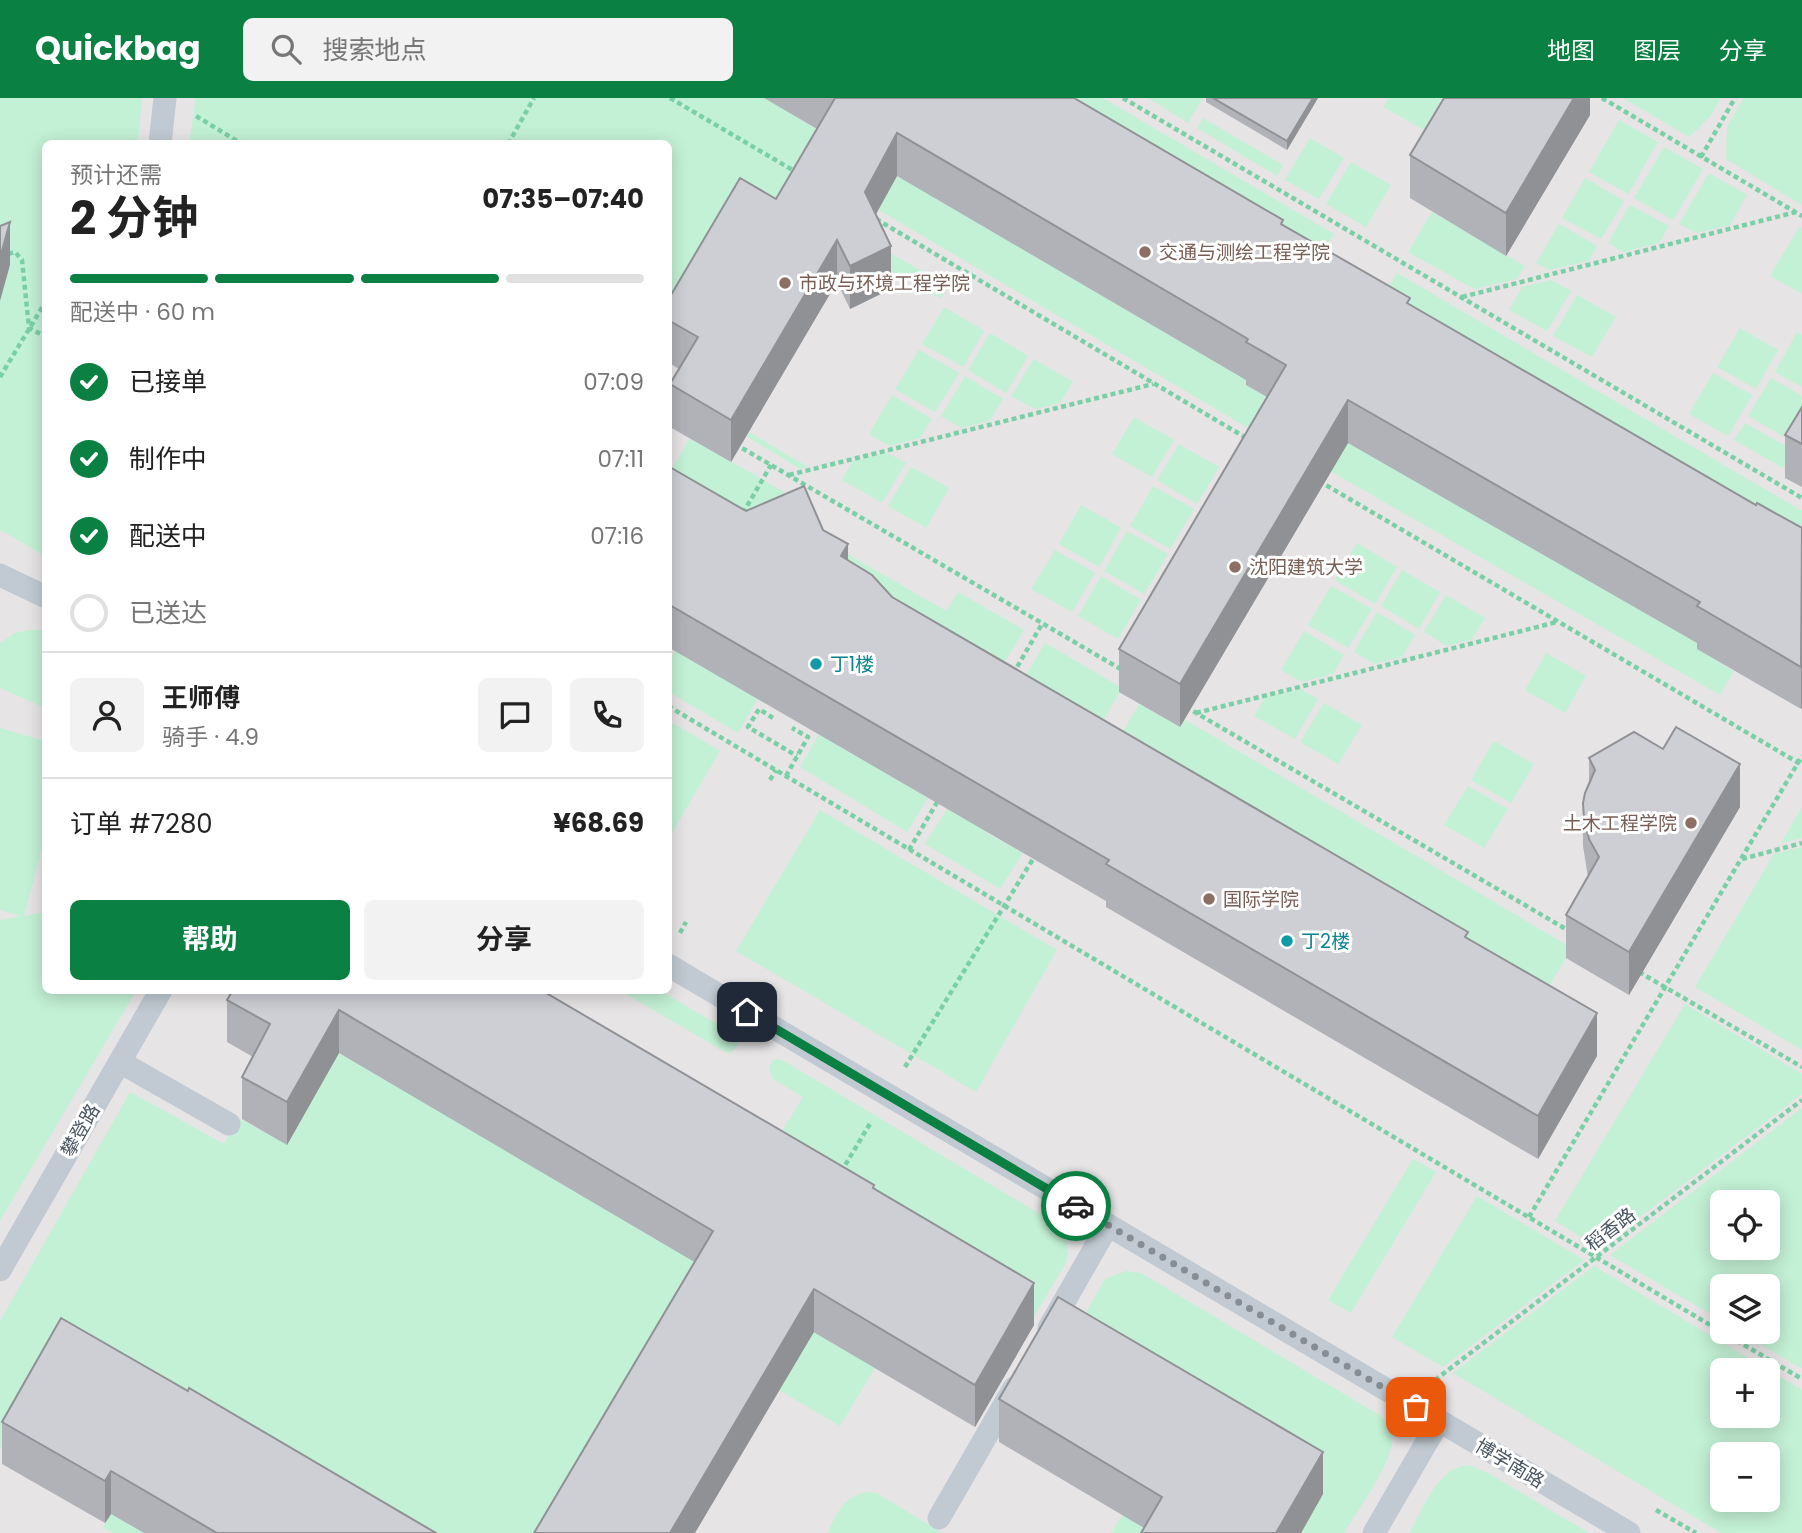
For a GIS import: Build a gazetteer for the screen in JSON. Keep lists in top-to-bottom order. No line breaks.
{"streets":{"lane":["攀登路","博学南路"],"path":["稻香路"]},"places":["交通与测绘工程学院","市政与环境工程学院","沈阳建筑大学","丁1楼","土木工程学院","国际学院","丁2楼"],"page":{"header":"Quickbag","search":"搜索地点","nav":["地图","图层","分享"],"heading":["2 分钟","预计还需","07:35–07:40"],"panel":["王师傅","骑手 · 4.9","订单 #7280","¥68.69"],"bar":"配送中 · 60 m","list":[["已接单","07:09"],["制作中","07:11"],["配送中","07:16"],"已送达"],"buttons":["帮助","分享"],"map_buttons":["+","−"]}}
